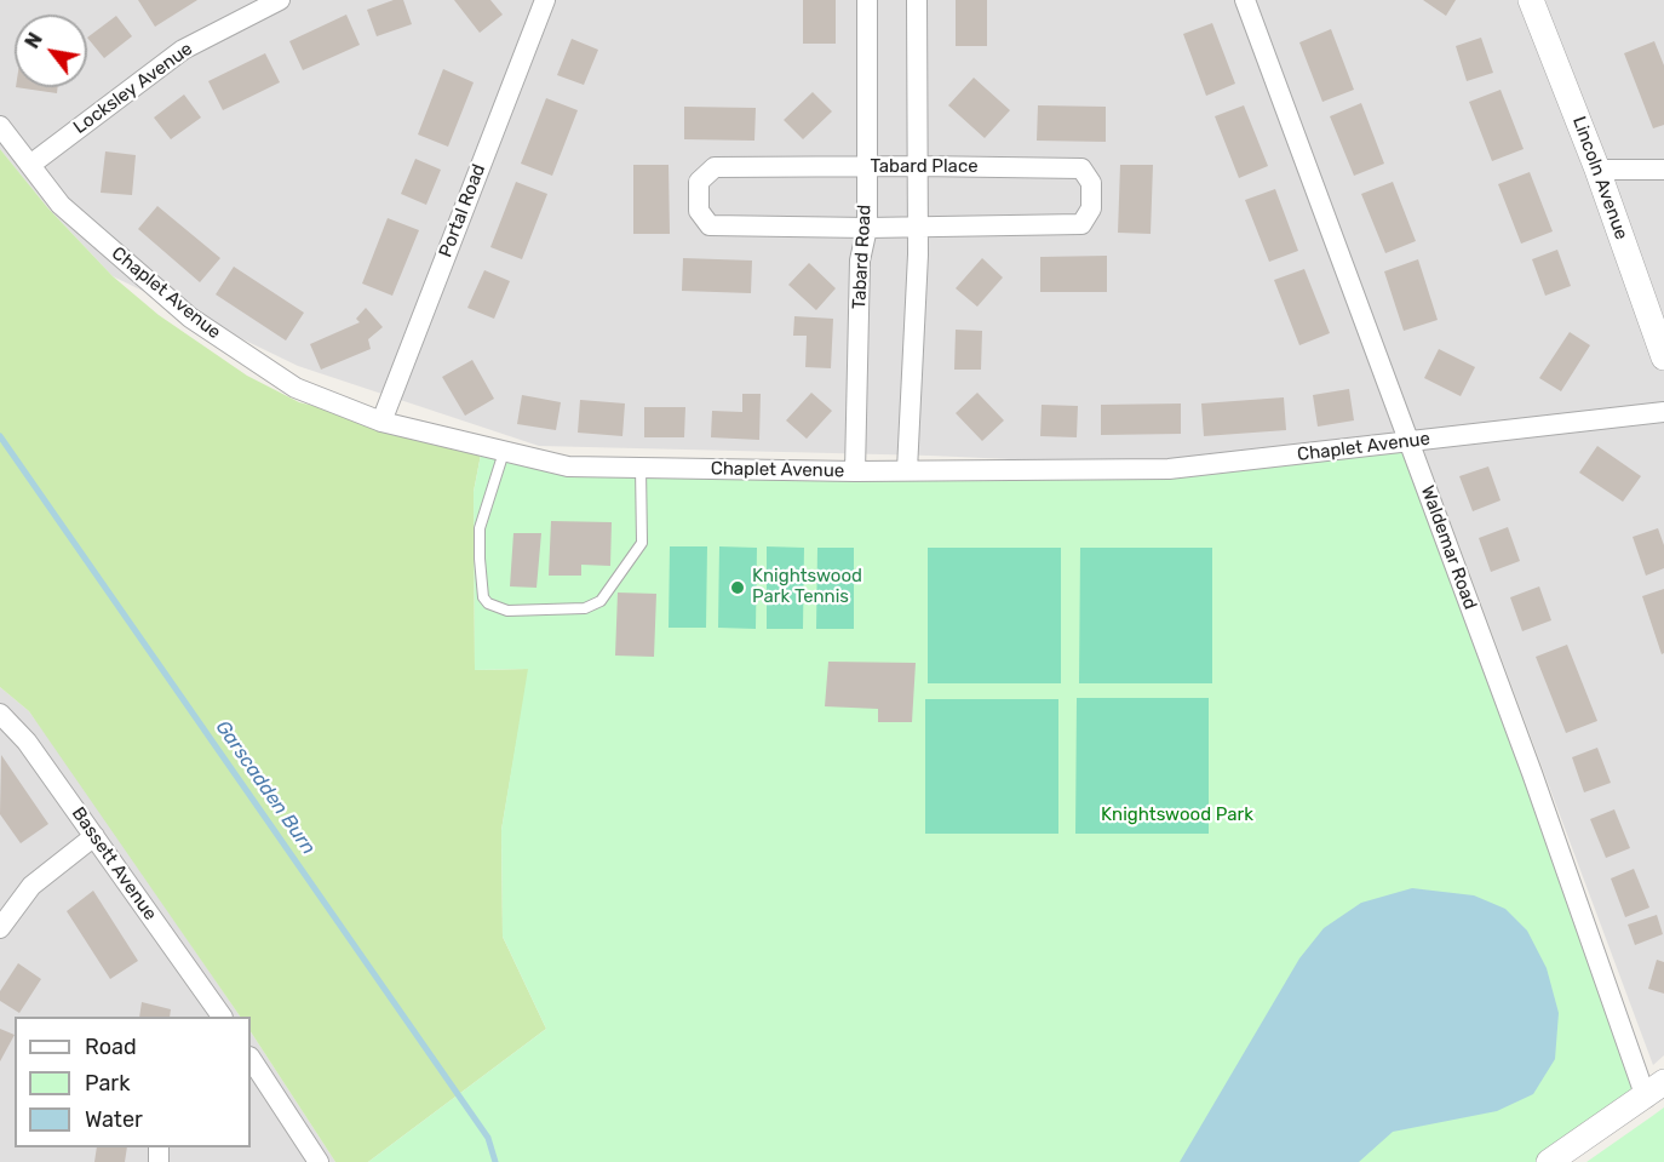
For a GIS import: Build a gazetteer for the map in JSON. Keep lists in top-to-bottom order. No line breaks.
{"streets":{"street":["Locksley Avenue","Tabard Place","Lincoln Avenue","Portal Road","Tabard Road","Chaplet Avenue","Waldemar Road","Bassett Avenue"]},"crossings":[["Locksley Avenue","Chaplet Avenue"],["Tabard Place","Tabard Road"],["Portal Road","Chaplet Avenue"],["Tabard Road","Chaplet Avenue"],["Chaplet Avenue","Waldemar Road"]],"water":["Garscadden Burn"],"parks":["Knightswood Park"],"places":["Knightswood Park Tennis"],"legend":["Road","Park","Water"],"north":"top left"}
